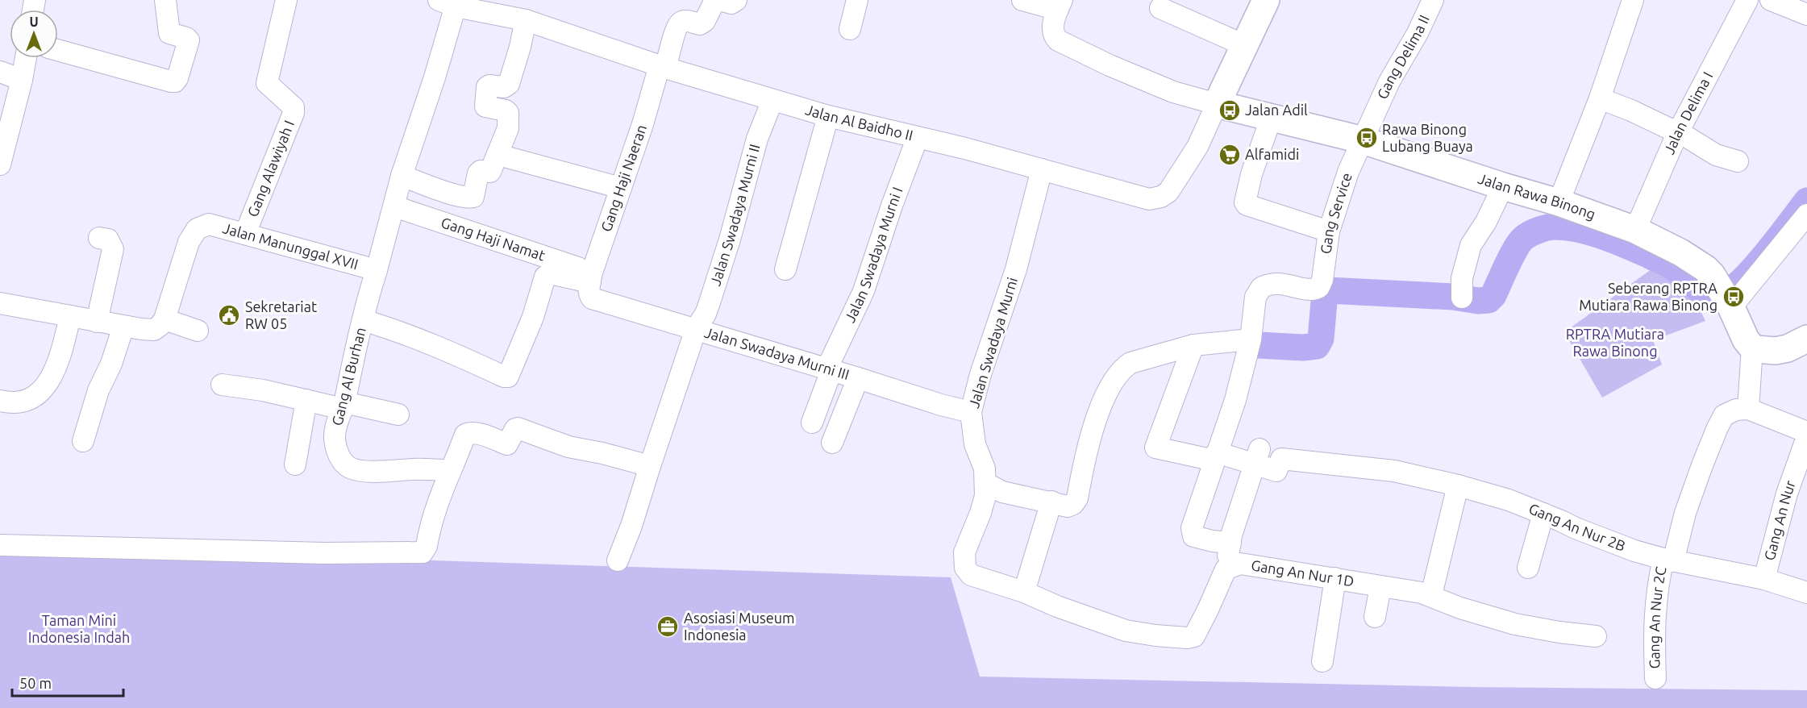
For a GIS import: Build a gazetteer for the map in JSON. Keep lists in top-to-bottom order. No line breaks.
{"streets":{"main road":["Jalan Rawa Binong"],"street":["Gang Delima II","Jalan Delima I","Jalan Al Baidho II","Gang Alawiyah I","Gang Haji Naeran","Gang Service","Jalan Swadaya Murni II","Gang Haji Namat","Jalan Manunggal XVII","Jalan Swadaya Murni I","Jalan Swadaya Murni","Jalan Swadaya Murni III","Gang Al Burhan","Gang An Nur","Gang An Nur 2B","Gang An Nur 1D","Gang An Nur 2C"]},"crossings":[["Gang Delima II","Jalan Rawa Binong"],["Gang Delima II","Gang Service"],["Jalan Delima I","Jalan Rawa Binong"],["Jalan Al Baidho II","Gang Haji Naeran"],["Jalan Al Baidho II","Jalan Rawa Binong"],["Jalan Al Baidho II","Jalan Swadaya Murni II"],["Jalan Al Baidho II","Jalan Manunggal XVII"],["Jalan Al Baidho II","Jalan Swadaya Murni I"],["Jalan Al Baidho II","Jalan Swadaya Murni"],["Gang Alawiyah I","Jalan Manunggal XVII"],["Gang Haji Naeran","Gang Haji Namat"],["Gang Haji Naeran","Jalan Swadaya Murni III"],["Jalan Rawa Binong","Gang Service"],["Jalan Swadaya Murni II","Jalan Swadaya Murni III"],["Gang Haji Namat","Jalan Manunggal XVII"],["Gang Haji Namat","Jalan Swadaya Murni III"],["Jalan Manunggal XVII","Gang Al Burhan"],["Jalan Swadaya Murni I","Jalan Swadaya Murni III"],["Jalan Swadaya Murni","Jalan Swadaya Murni III"],["Jalan Swadaya Murni","Gang An Nur 1D"],["Gang An Nur","Gang An Nur 2B"],["Gang An Nur 2B","Gang An Nur 2C"]],"parks":["RPTRA Mutiara Rawa Binong","Taman Mini Indonesia Indah"],"places":{"bus stop":["Jalan Adil","Rawa Binong Lubang Buaya","Seberang RPTRA Mutiara Rawa Binong"],"supermarket":["Alfamidi"],"public building":["Sekretariat RW 05"],"office":["Asosiasi Museum Indonesia"]},"scale_bar":"50 m","north":"top"}
